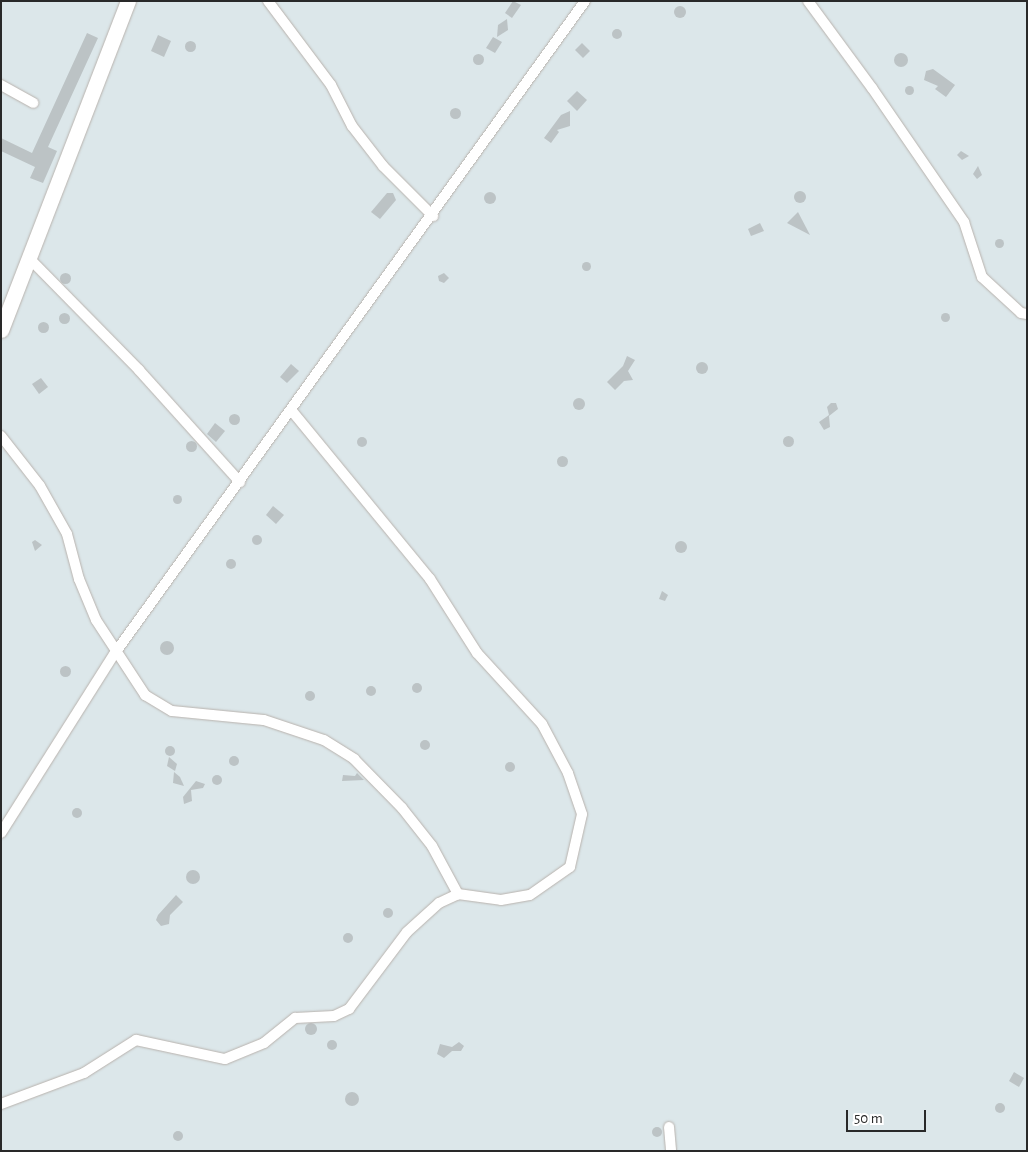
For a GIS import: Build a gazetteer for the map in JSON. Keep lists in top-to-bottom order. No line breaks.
{"scale_bar":"50 m"}
